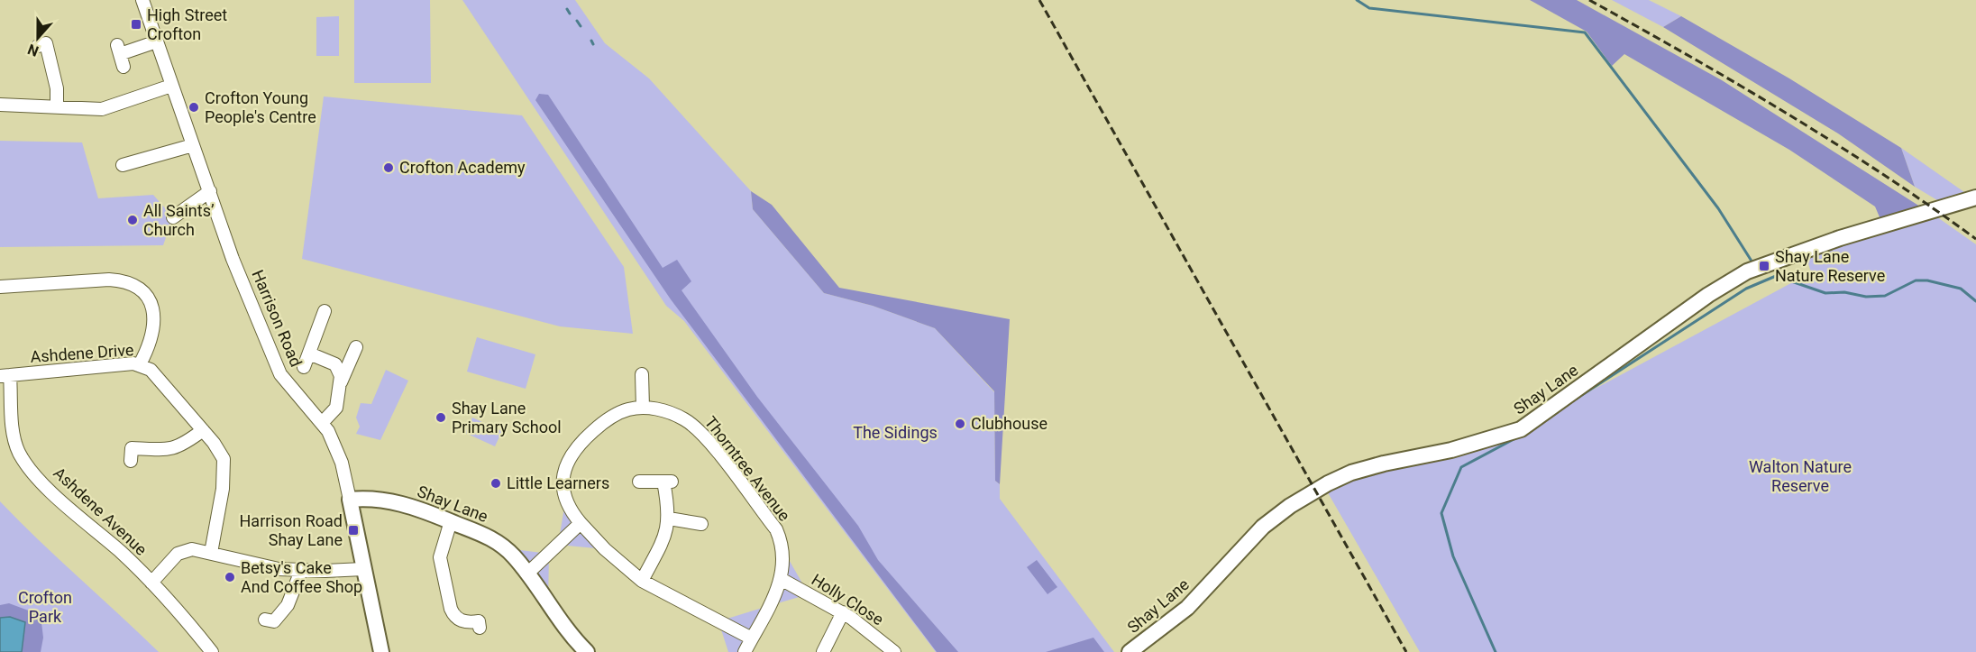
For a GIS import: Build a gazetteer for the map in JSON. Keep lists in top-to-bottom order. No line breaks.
{"streets":{"main road":["Harrison Road","Shay Lane"],"street":["Ashdene Drive","Thorntree Avenue","Ashdene Avenue","Holly Close"]},"crossings":[["Harrison Road","Shay Lane"],["Ashdene Drive","Ashdene Avenue"],["Thorntree Avenue","Holly Close"]],"parks":["The Sidings","Walton Nature Reserve","Crofton Park"],"places":{"transit":["High Street Crofton","Shay Lane Nature Reserve","Harrison Road Shay Lane"],"other":["Crofton Young People's Centre","Crofton Academy","All Saints’ Church","Shay Lane Primary School","Clubhouse","Little Learners","Betsy's Cake And Coffee Shop"]},"north":"bottom"}
